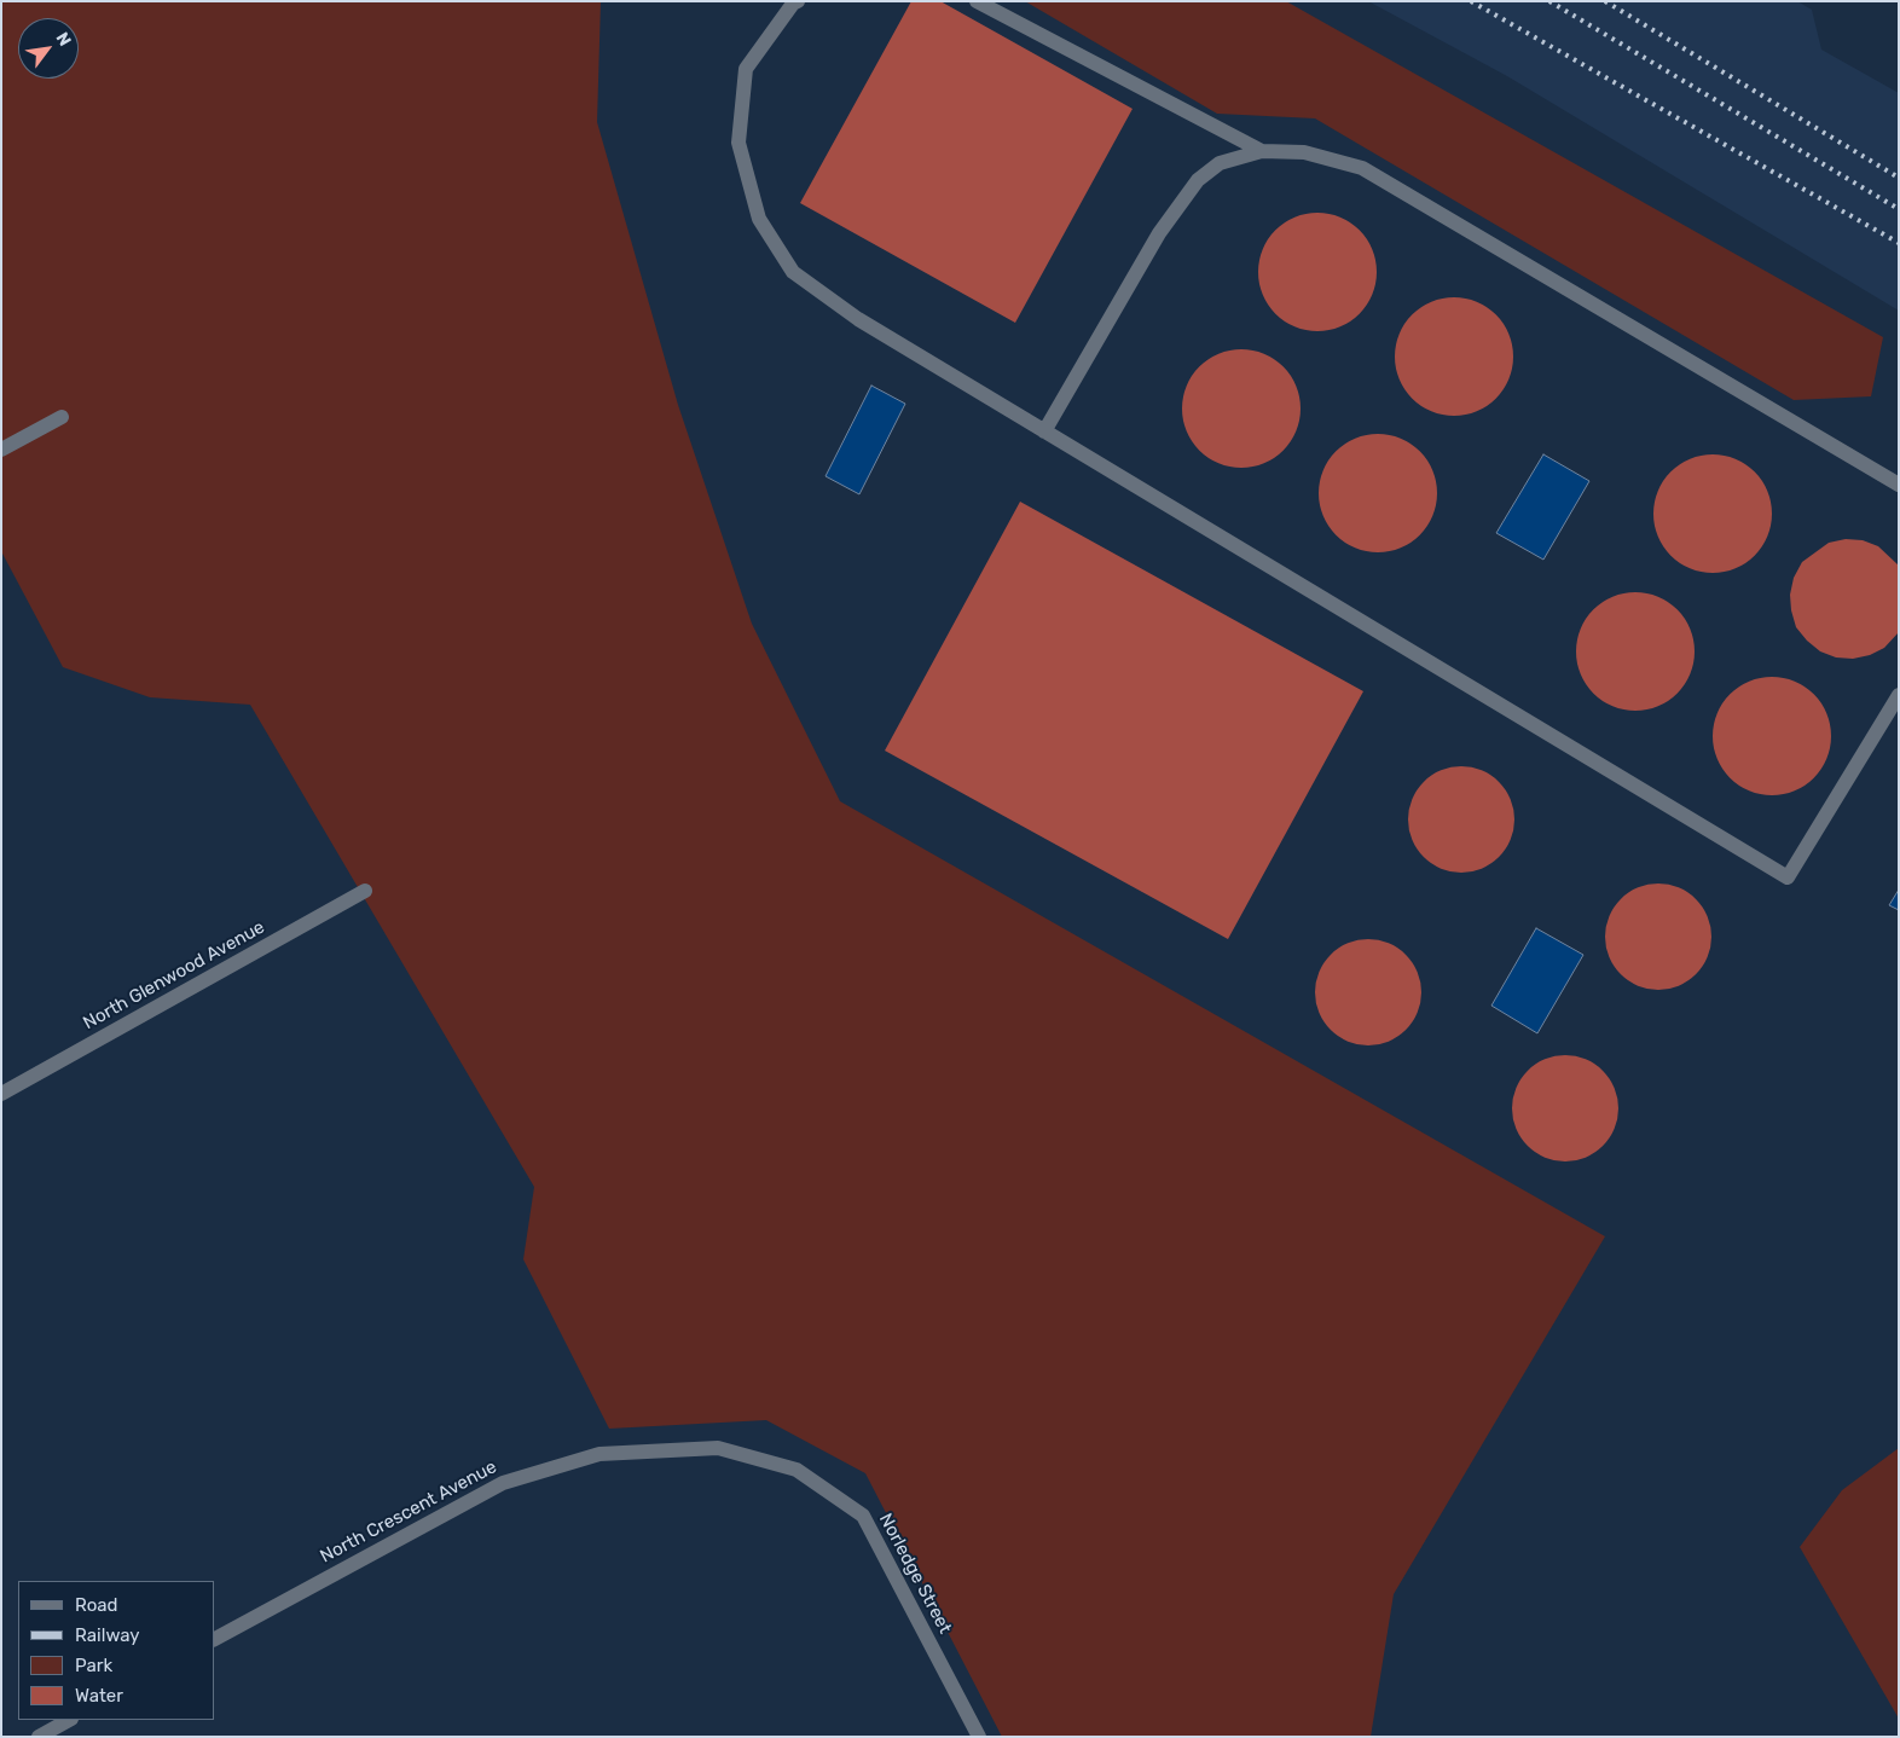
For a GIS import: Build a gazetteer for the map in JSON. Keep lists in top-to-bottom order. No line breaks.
{"streets":{"street":["North Glenwood Avenue","North Crescent Avenue","Norledge Street"]},"crossings":[["North Crescent Avenue","Norledge Street"]],"legend":["Road","Railway","Park","Water"],"north":"top right"}
